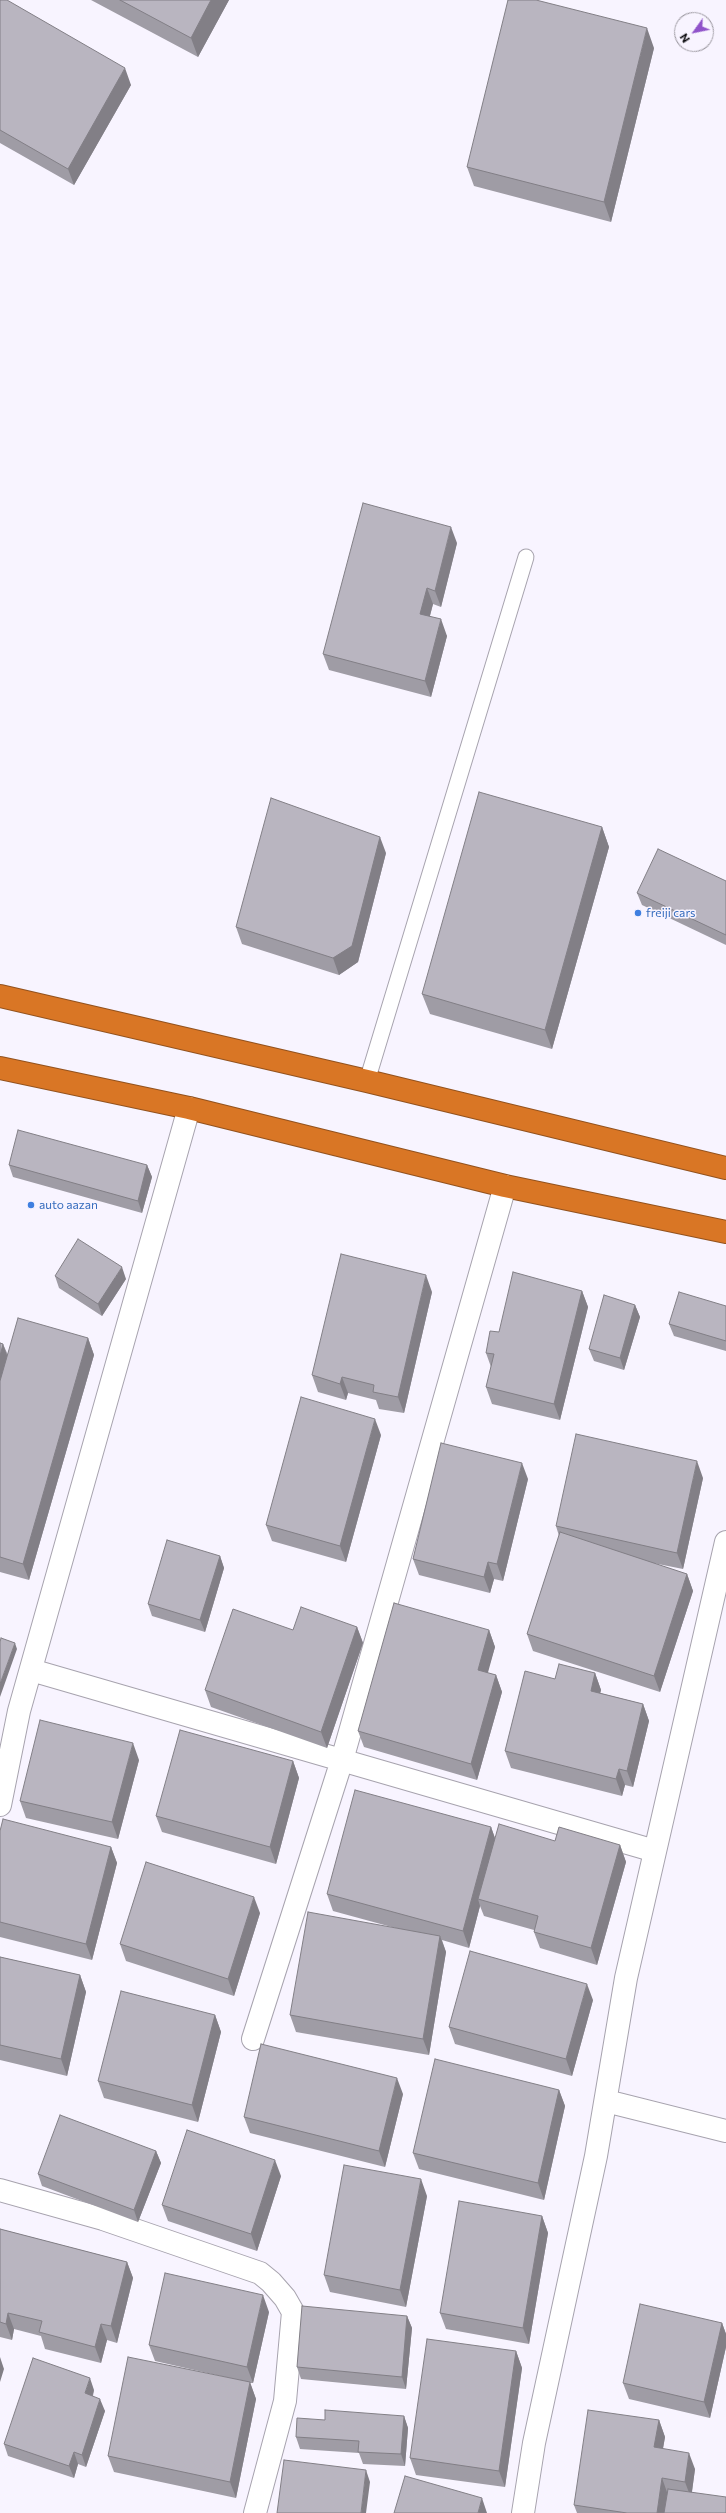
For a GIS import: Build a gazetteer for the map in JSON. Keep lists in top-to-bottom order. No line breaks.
{"places":["freiji cars","auto aazan"],"north":"bottom left"}
